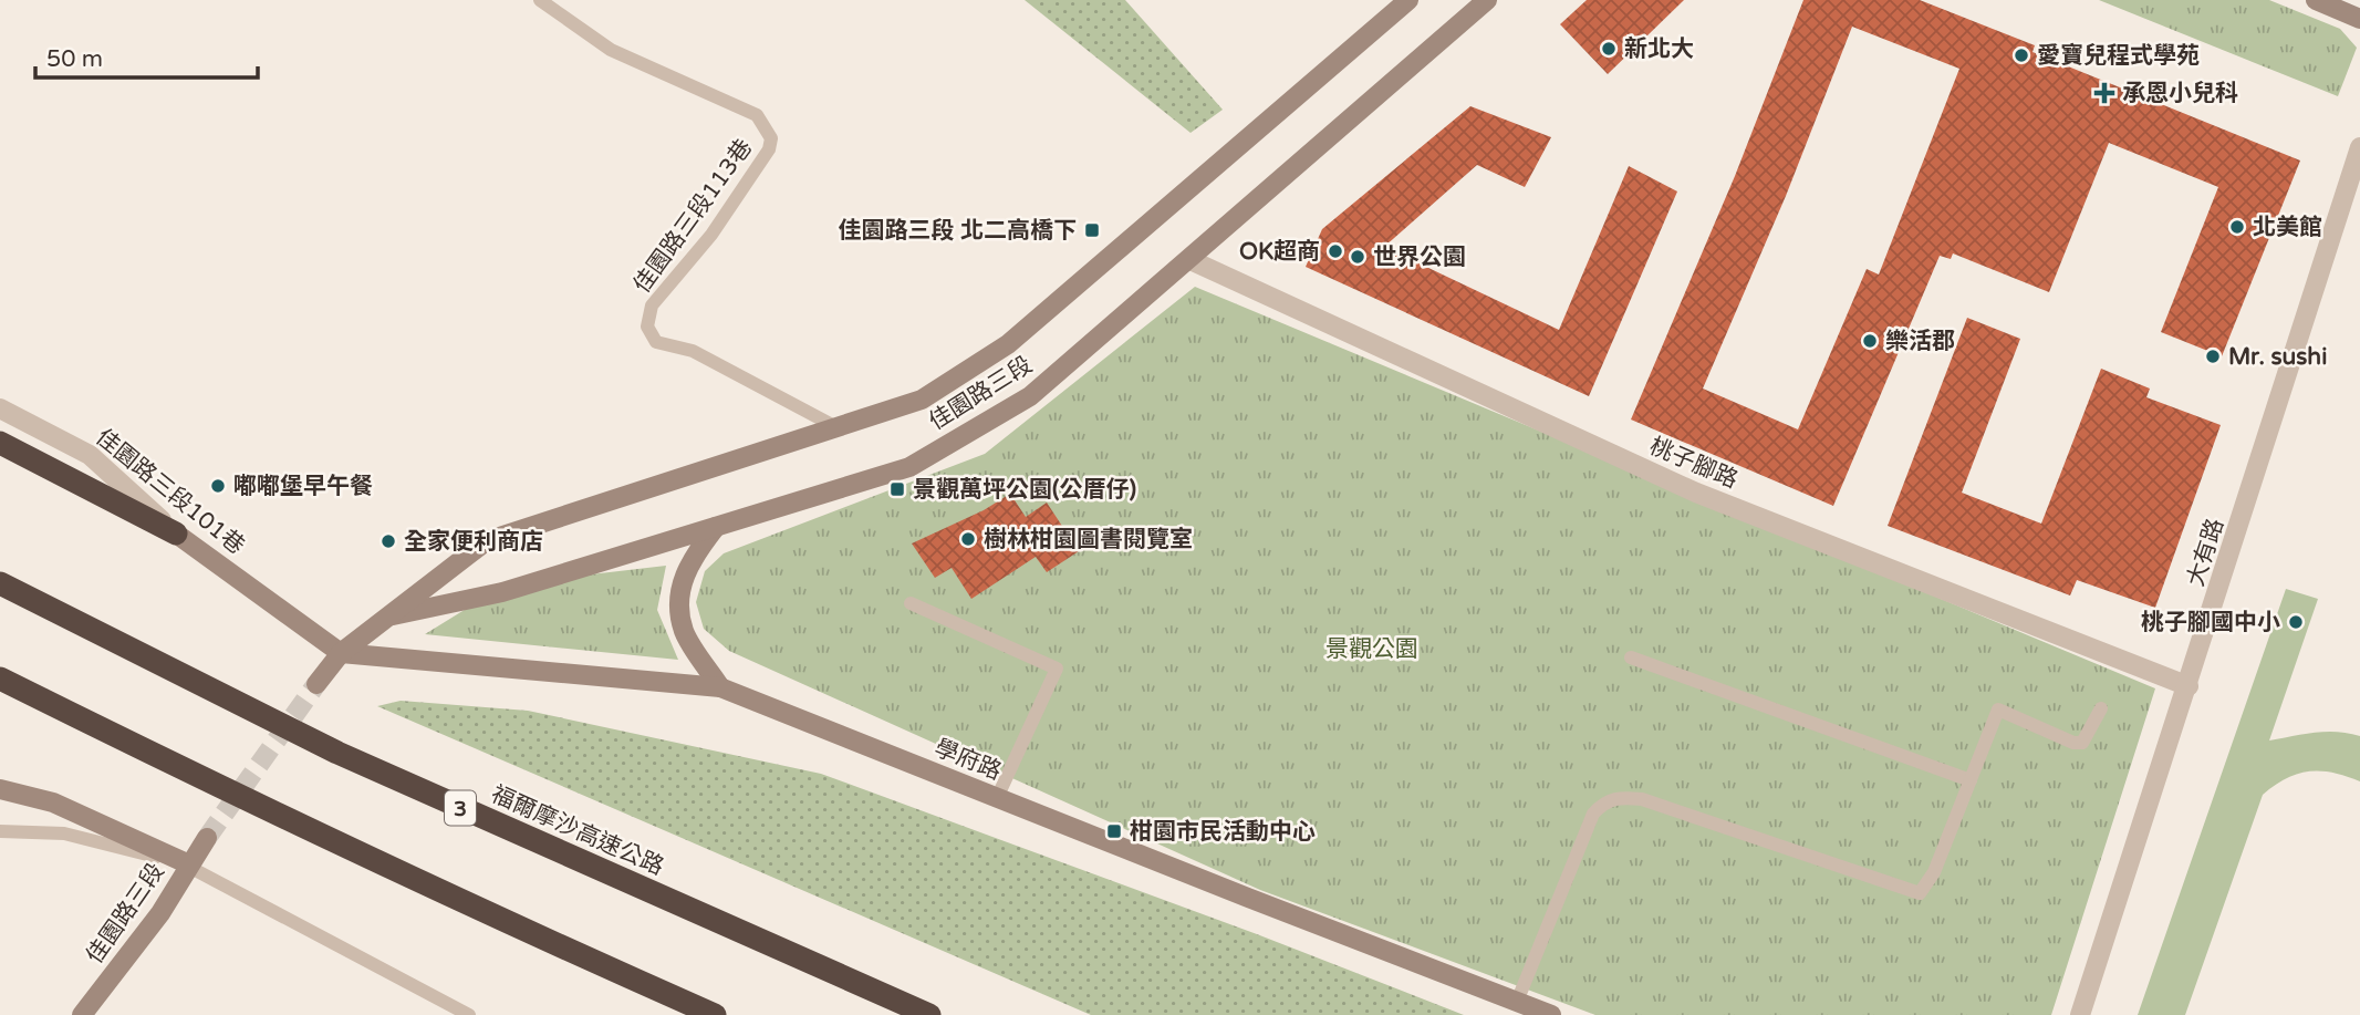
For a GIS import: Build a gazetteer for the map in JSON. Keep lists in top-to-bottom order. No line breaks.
{"streets":{"highway":["3","福爾摩沙高速公路"],"street":["佳園路三段","桃子腳路","佳園路三段101巷","大有路","學府路"],"lane":["佳園路三段113巷"]},"crossings":[["佳園路三段113巷","佳園路三段"],["佳園路三段","桃子腳路"],["佳園路三段","佳園路三段101巷"],["佳園路三段","學府路"],["桃子腳路","大有路"],["佳園路三段101巷","學府路"]],"parks":["景觀公園"],"places":{"other":["新北大","愛寶兒程式學苑","北美館","OK超商","世界公園","樂活郡","Mr. sushi","嘟嘟堡早午餐","樹林柑園圖書閱覽室","全家便利商店","桃子腳國中小"],"health":["承恩小兒科"],"transit":["佳園路三段 北二高橋下","景觀萬坪公園(公厝仔)","柑園市民活動中心"]},"scale_bar":"50 m"}
